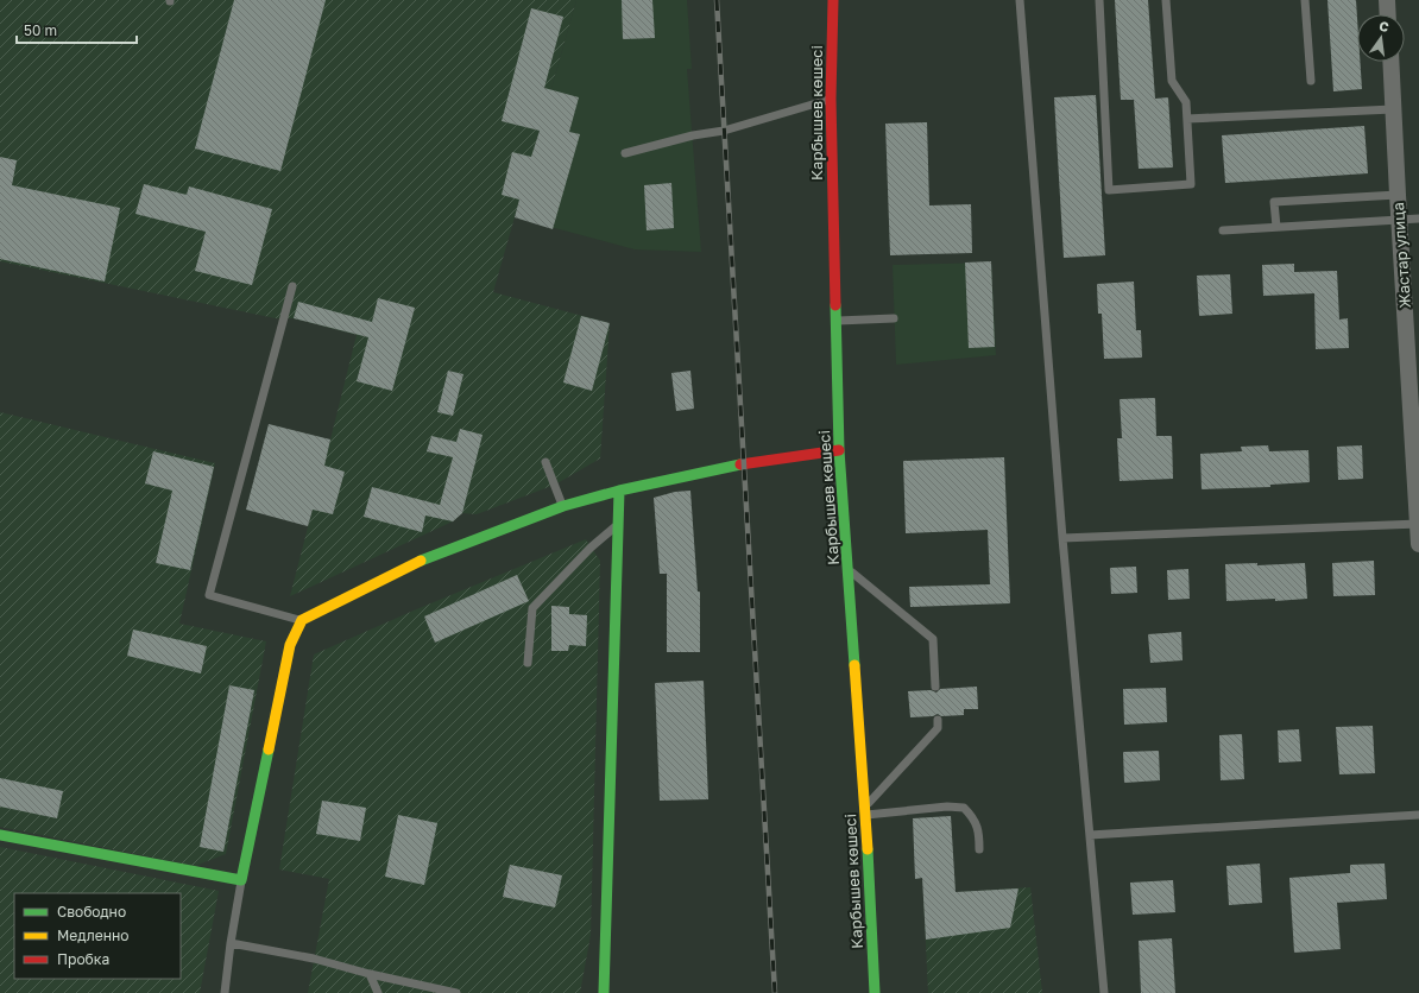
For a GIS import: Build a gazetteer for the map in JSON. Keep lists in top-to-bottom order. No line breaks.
{"streets":{"street":["Карбышев көшесі","Жастар улица"]},"legend":["Свободно","Медленно","Пробка"],"scale_bar":"50 m","north":"top"}
